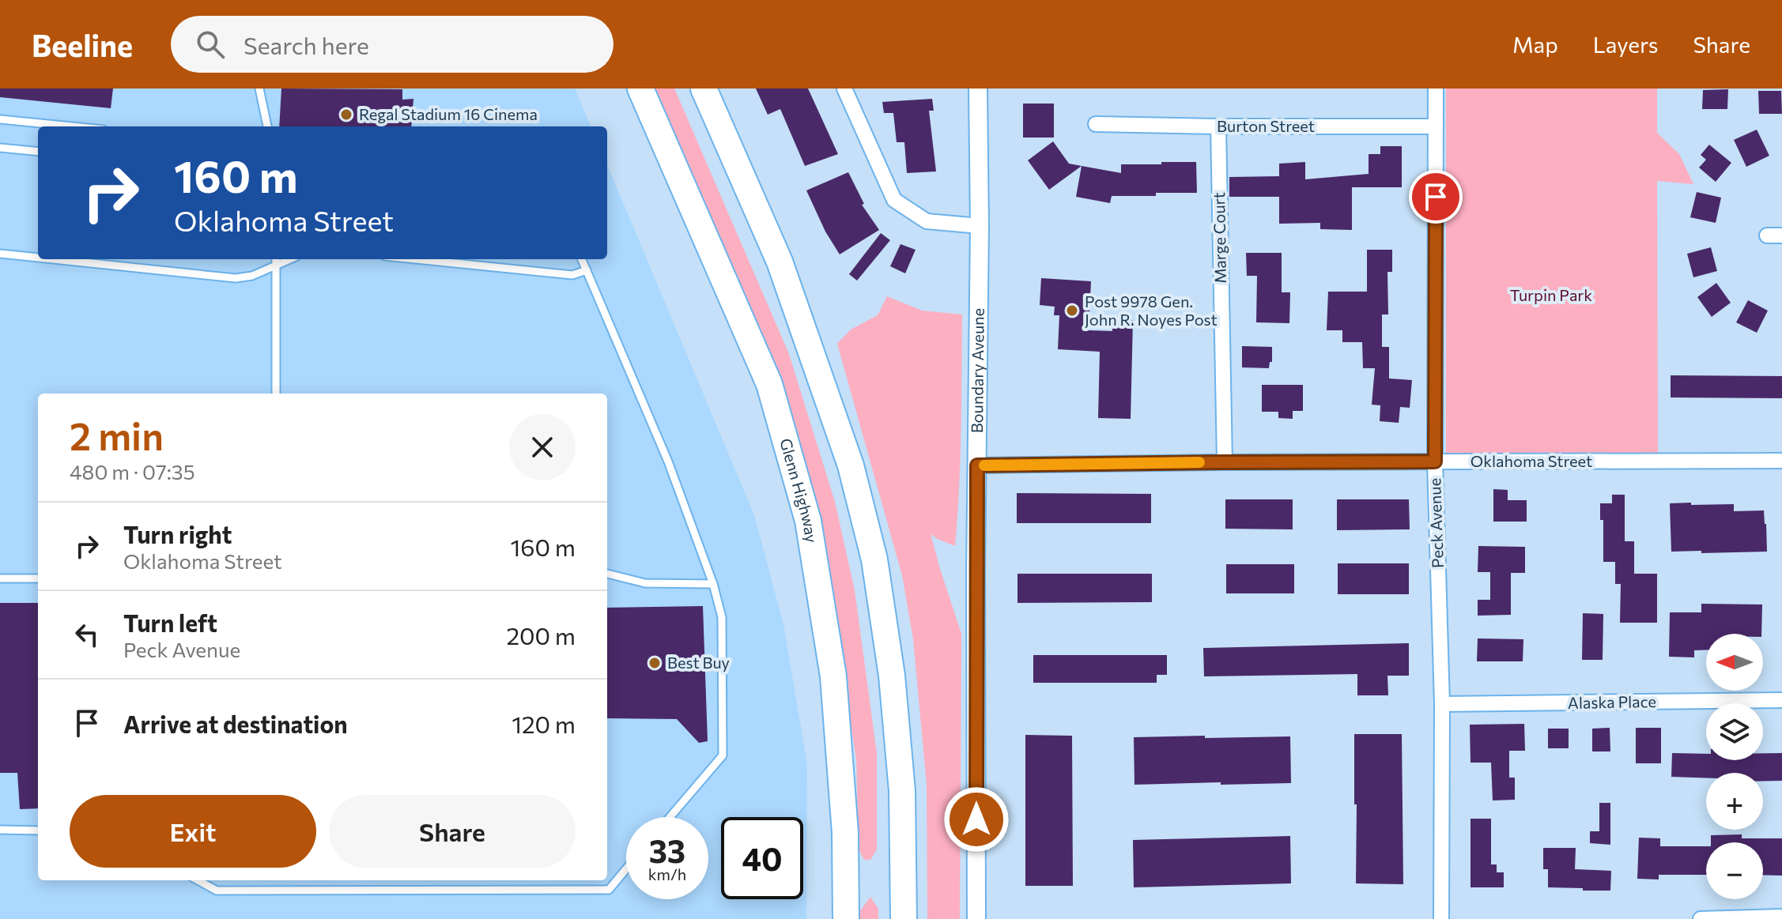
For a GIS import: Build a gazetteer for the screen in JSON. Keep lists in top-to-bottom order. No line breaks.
{"streets":{"highway":["Glenn Highway"],"street":["Burton Street","Marge Court","Boundary Aveune","Oklahoma Street","Peck Avenue","Alaska Place"]},"crossings":[["Burton Street","Marge Court"],["Burton Street","Peck Avenue"],["Marge Court","Oklahoma Street"],["Boundary Aveune","Oklahoma Street"],["Oklahoma Street","Peck Avenue"],["Peck Avenue","Alaska Place"]],"parks":["Turpin Park"],"places":["Regal Stadium 16 Cinema","Post 9978 Gen. John R. Noyes Post","Best Buy"],"north":"left","page":{"header":"Beeline","search":"Search here","nav":["Map","Layers","Share"],"turn":["160 m","Oklahoma Street"],"heading":["2 min","480 m · 07:35"],"list":[{"name":"Turn right","note":"Oklahoma Street","value":"160 m"},{"name":"Turn left","note":"Peck Avenue","value":"200 m"},{"name":"Arrive at destination","value":"120 m"}],"map_buttons":["+","−"],"buttons":["Exit","Share"],"speed":"33 km/h","limit":"40"}}
